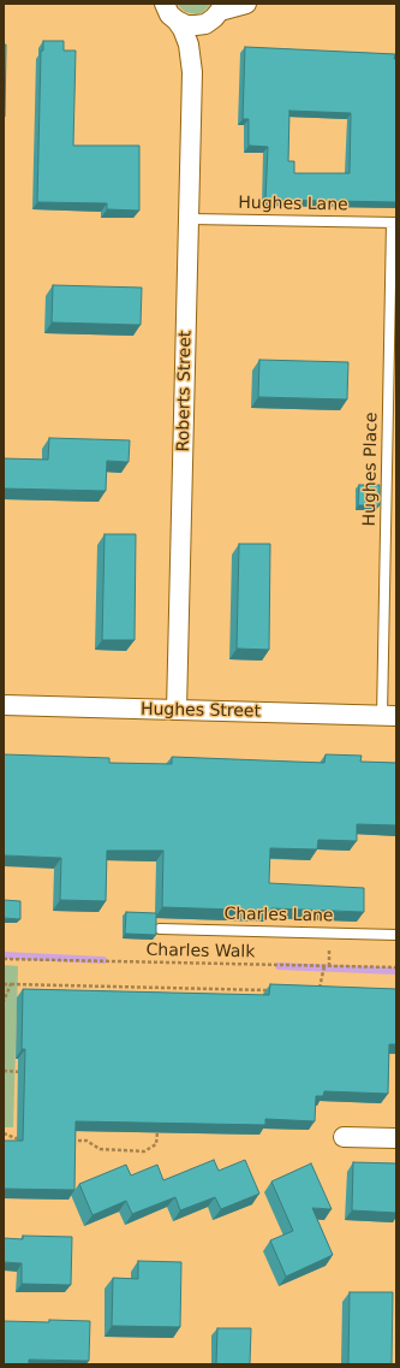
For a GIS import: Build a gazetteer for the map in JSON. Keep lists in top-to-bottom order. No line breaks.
{"streets":{"street":["Roberts Street","Hughes Street"],"lane":["Hughes Lane","Hughes Place","Charles Lane"],"path":["Charles Walk"]},"crossings":[["Hughes Lane","Roberts Street"],["Hughes Lane","Hughes Place"],["Roberts Street","Hughes Street"],["Hughes Place","Hughes Street"]]}
